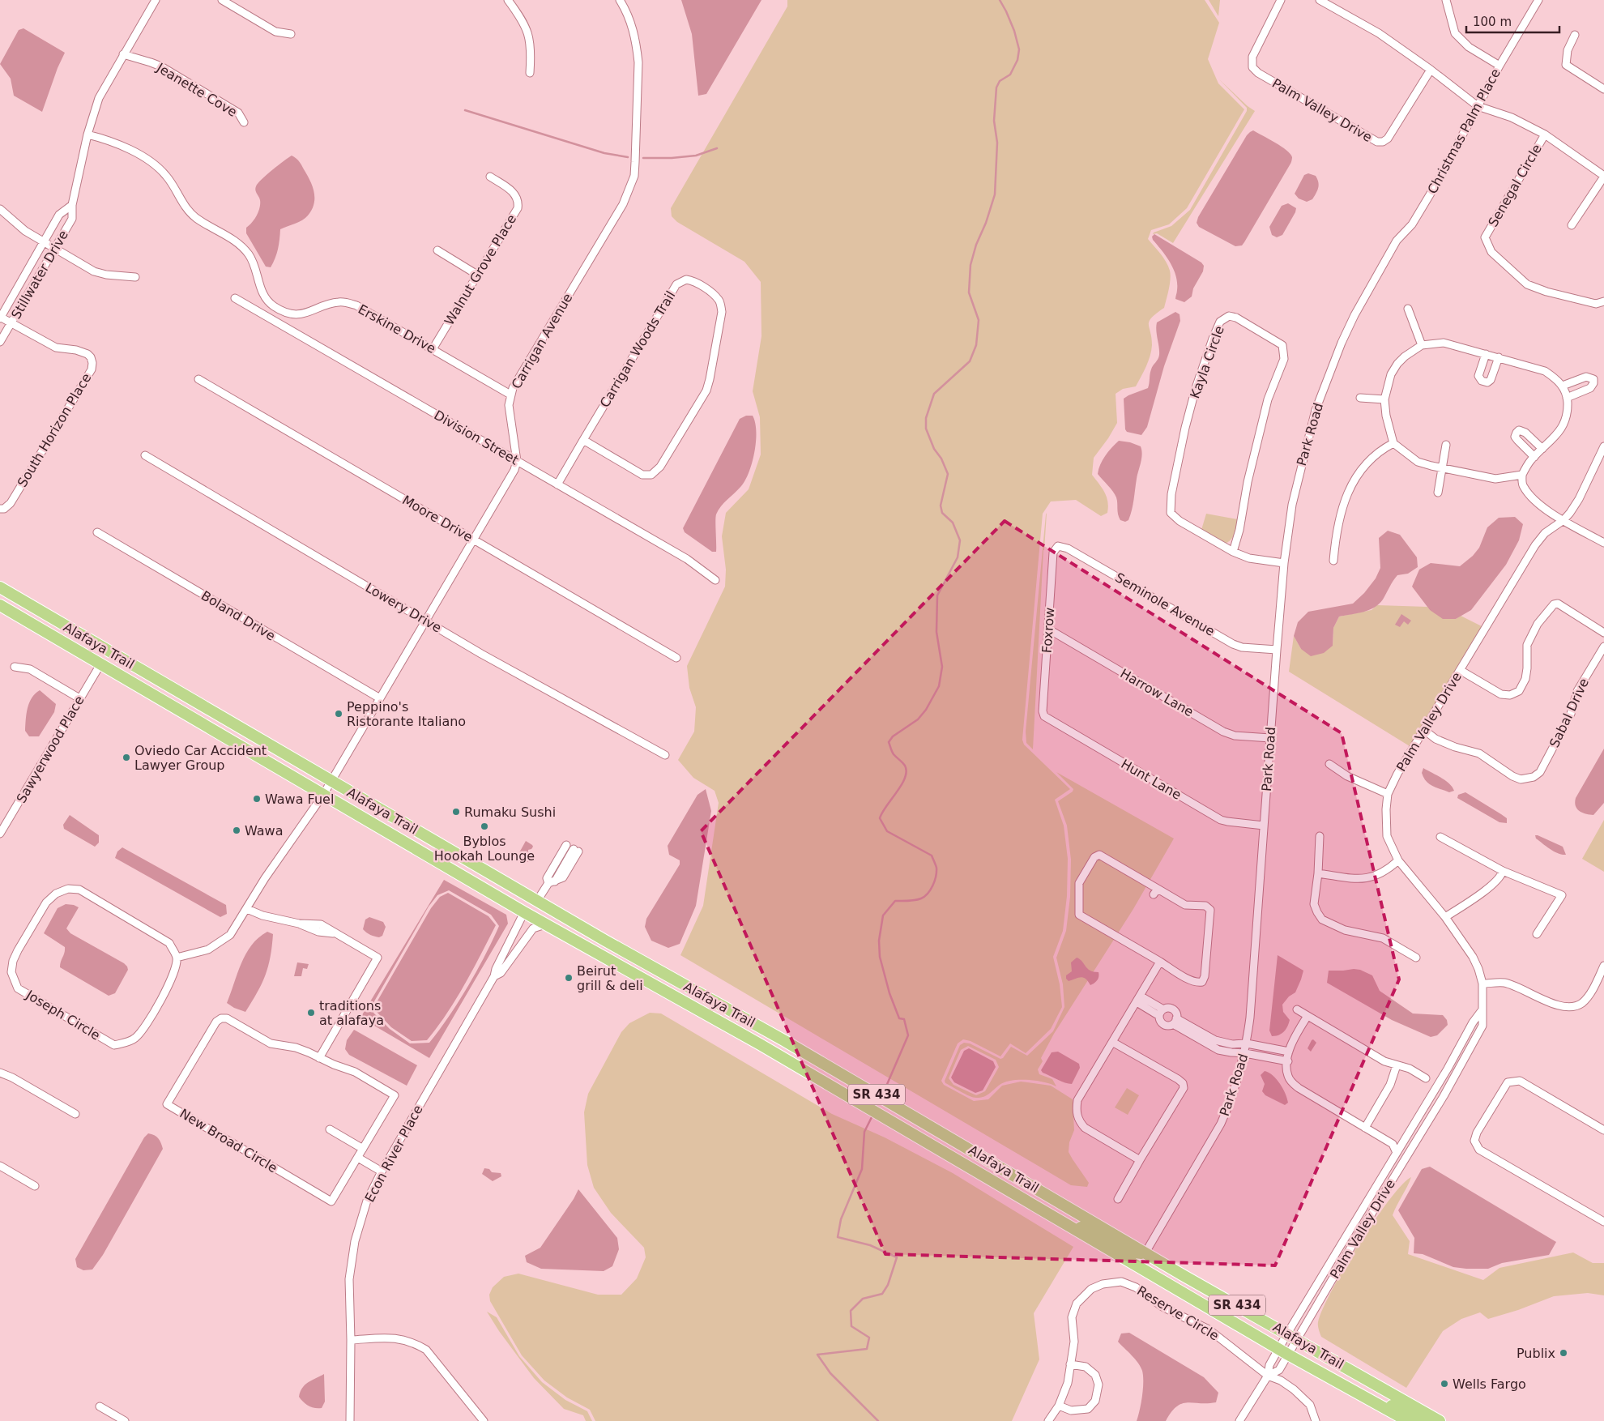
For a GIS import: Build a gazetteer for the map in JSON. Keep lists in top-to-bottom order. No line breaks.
{"streets":{"main road":["Alafaya Trail","SR 434"],"street":["Jeanette Cove","Palm Valley Drive","Christmas Palm Place","Senegal Circle","Walnut Grove Place","Stillwater Drive","Erskine Drive","Carrigan Avenue","Carrigan Woods Trail","Kayla Circle","South Horizon Place","Park Road","Division Street","Moore Drive","Seminole Avenue","Lowery Drive","Boland Drive","Foxrow","Harrow Lane","Sabal Drive","Sawyerwood Place","Hunt Lane","Joseph Circle","New Broad Circle","Econ River Place","Reserve Circle"]},"crossings":[["Jeanette Cove","Stillwater Drive"],["Palm Valley Drive","Alafaya Trail"],["Palm Valley Drive","Sabal Drive"],["Palm Valley Drive","Reserve Circle"],["Christmas Palm Place","Park Road"],["Walnut Grove Place","Erskine Drive"],["Stillwater Drive","Erskine Drive"],["Stillwater Drive","South Horizon Place"],["Erskine Drive","Carrigan Avenue"],["Carrigan Avenue","Division Street"],["Carrigan Woods Trail","Division Street"],["Kayla Circle","Park Road"],["Park Road","Seminole Avenue"],["Park Road","Alafaya Trail"],["Park Road","Harrow Lane"],["Park Road","Hunt Lane"],["Seminole Avenue","Foxrow"],["Foxrow","Harrow Lane"],["Foxrow","Hunt Lane"],["Alafaya Trail","Sawyerwood Place"],["Alafaya Trail","Econ River Place"]],"places":["Peppino's Ristorante Italiano","Oviedo Car Accident Lawyer Group","Wawa Fuel","Rumaku Sushi","Byblos Hookah Lounge","Wawa","Beirut grill & deli","traditions at alafaya","Publix","Wells Fargo"],"scale_bar":"100 m"}
